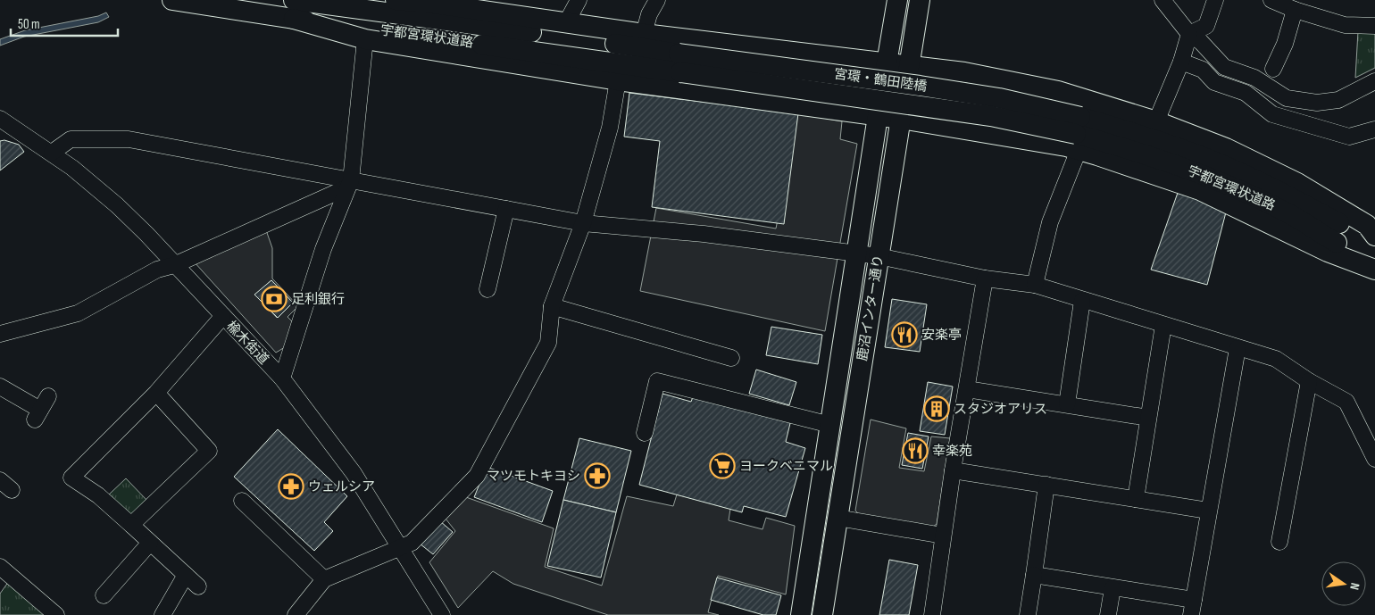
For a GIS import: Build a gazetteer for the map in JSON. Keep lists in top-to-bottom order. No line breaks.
{"streets":{"main road":["宇都宮環状道路","宮環・鶴田陸橋","鹿沼インター通り"],"street":["楡木街道"]},"crossings":[["宇都宮環状道路","宮環・鶴田陸橋"]],"places":{"bank":["足利銀行"],"restaurant":["安楽亭","幸楽苑"],"building":["スタジオアリス"],"supermarket":["ヨークベニマル"],"pharmacy":["マツモトキヨシ","ウェルシア"]},"scale_bar":"50 m","north":"right"}
